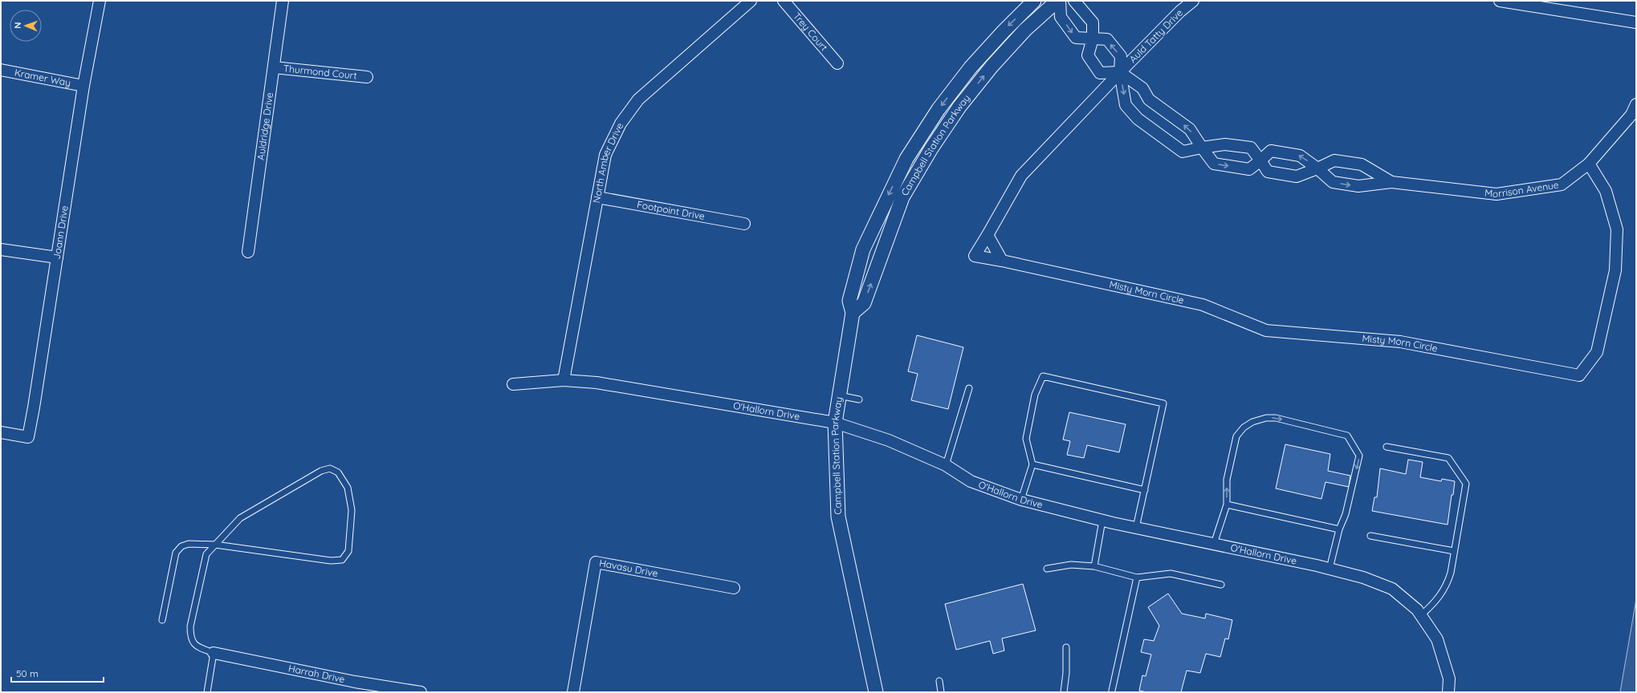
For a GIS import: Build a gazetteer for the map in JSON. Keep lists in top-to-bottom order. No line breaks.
{"streets":{"street":["Trey Court","Auld Tatty Drive","Thurmond Court","Kramer Way","Auldridge Drive","Campbell Station Parkway","North Amber Drive","Morrison Avenue","Footpoint Drive","Joann Drive","Misty Morn Circle","O'Hallorn Drive","Havasu Drive","Harrah Drive"]},"crossings":[["Auld Tatty Drive","Morrison Avenue"],["Auld Tatty Drive","Misty Morn Circle"],["Thurmond Court","Auldridge Drive"],["Kramer Way","Joann Drive"],["Campbell Station Parkway","Morrison Avenue"],["Campbell Station Parkway","O'Hallorn Drive"],["North Amber Drive","Footpoint Drive"],["North Amber Drive","O'Hallorn Drive"],["Morrison Avenue","Misty Morn Circle"]],"scale_bar":"50 m","north":"left"}
